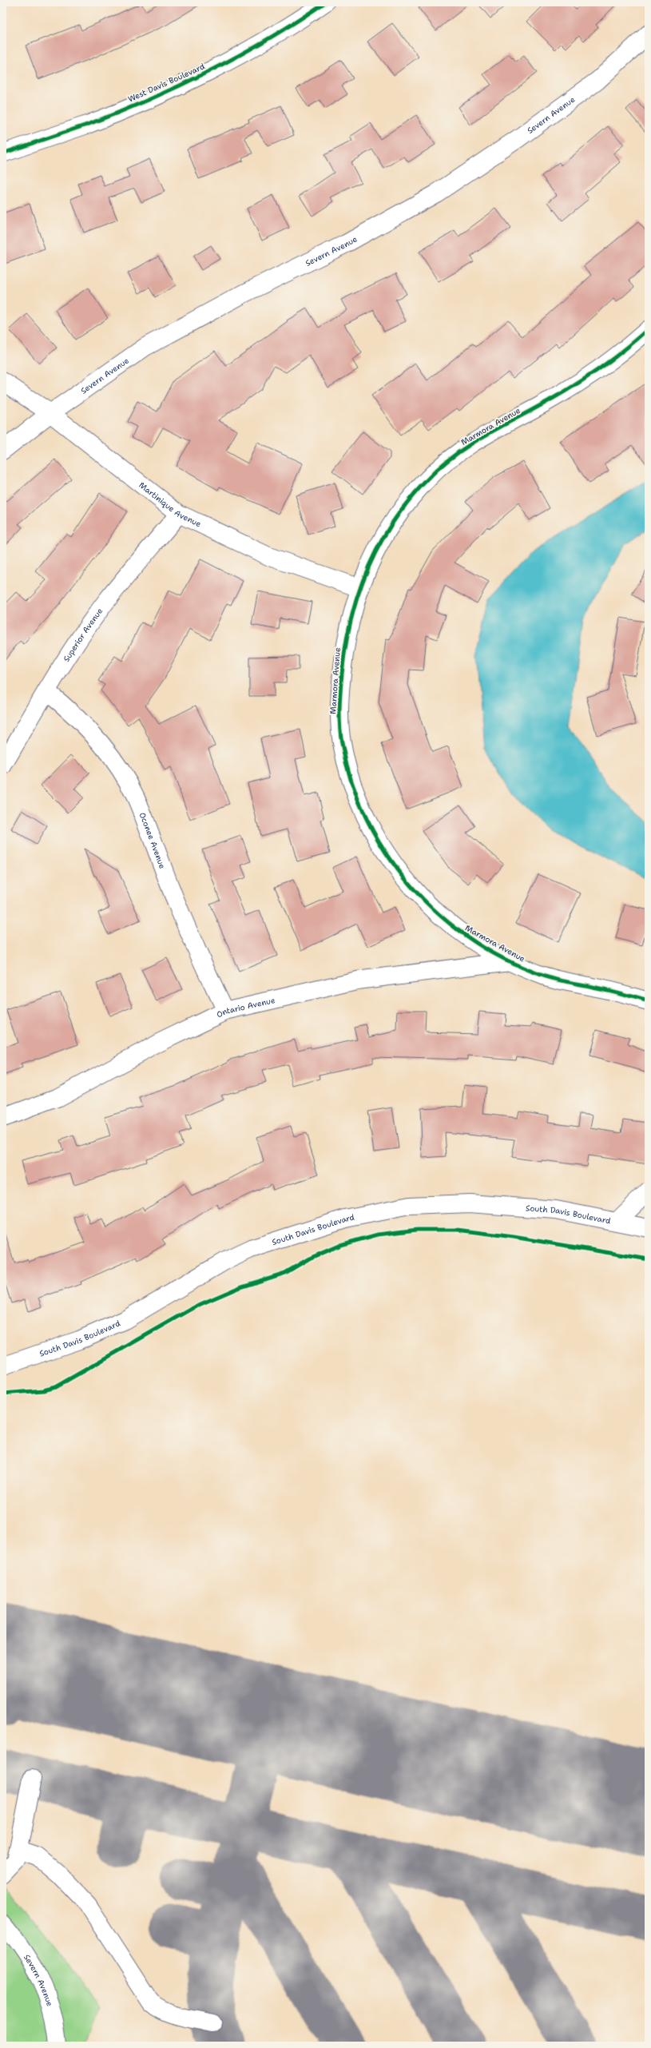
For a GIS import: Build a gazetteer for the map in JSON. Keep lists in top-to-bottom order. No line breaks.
{"streets":{"street":["West Davis Boulevard","Severn Avenue","Marmora Avenue","Martinique Avenue","Superior Avenue","Oconee Avenue","Ontario Avenue","South Davis Boulevard"]},"crossings":[["Severn Avenue","Martinique Avenue"],["Marmora Avenue","Martinique Avenue"],["Marmora Avenue","Ontario Avenue"],["Martinique Avenue","Superior Avenue"],["Superior Avenue","Oconee Avenue"],["Oconee Avenue","Ontario Avenue"]]}
